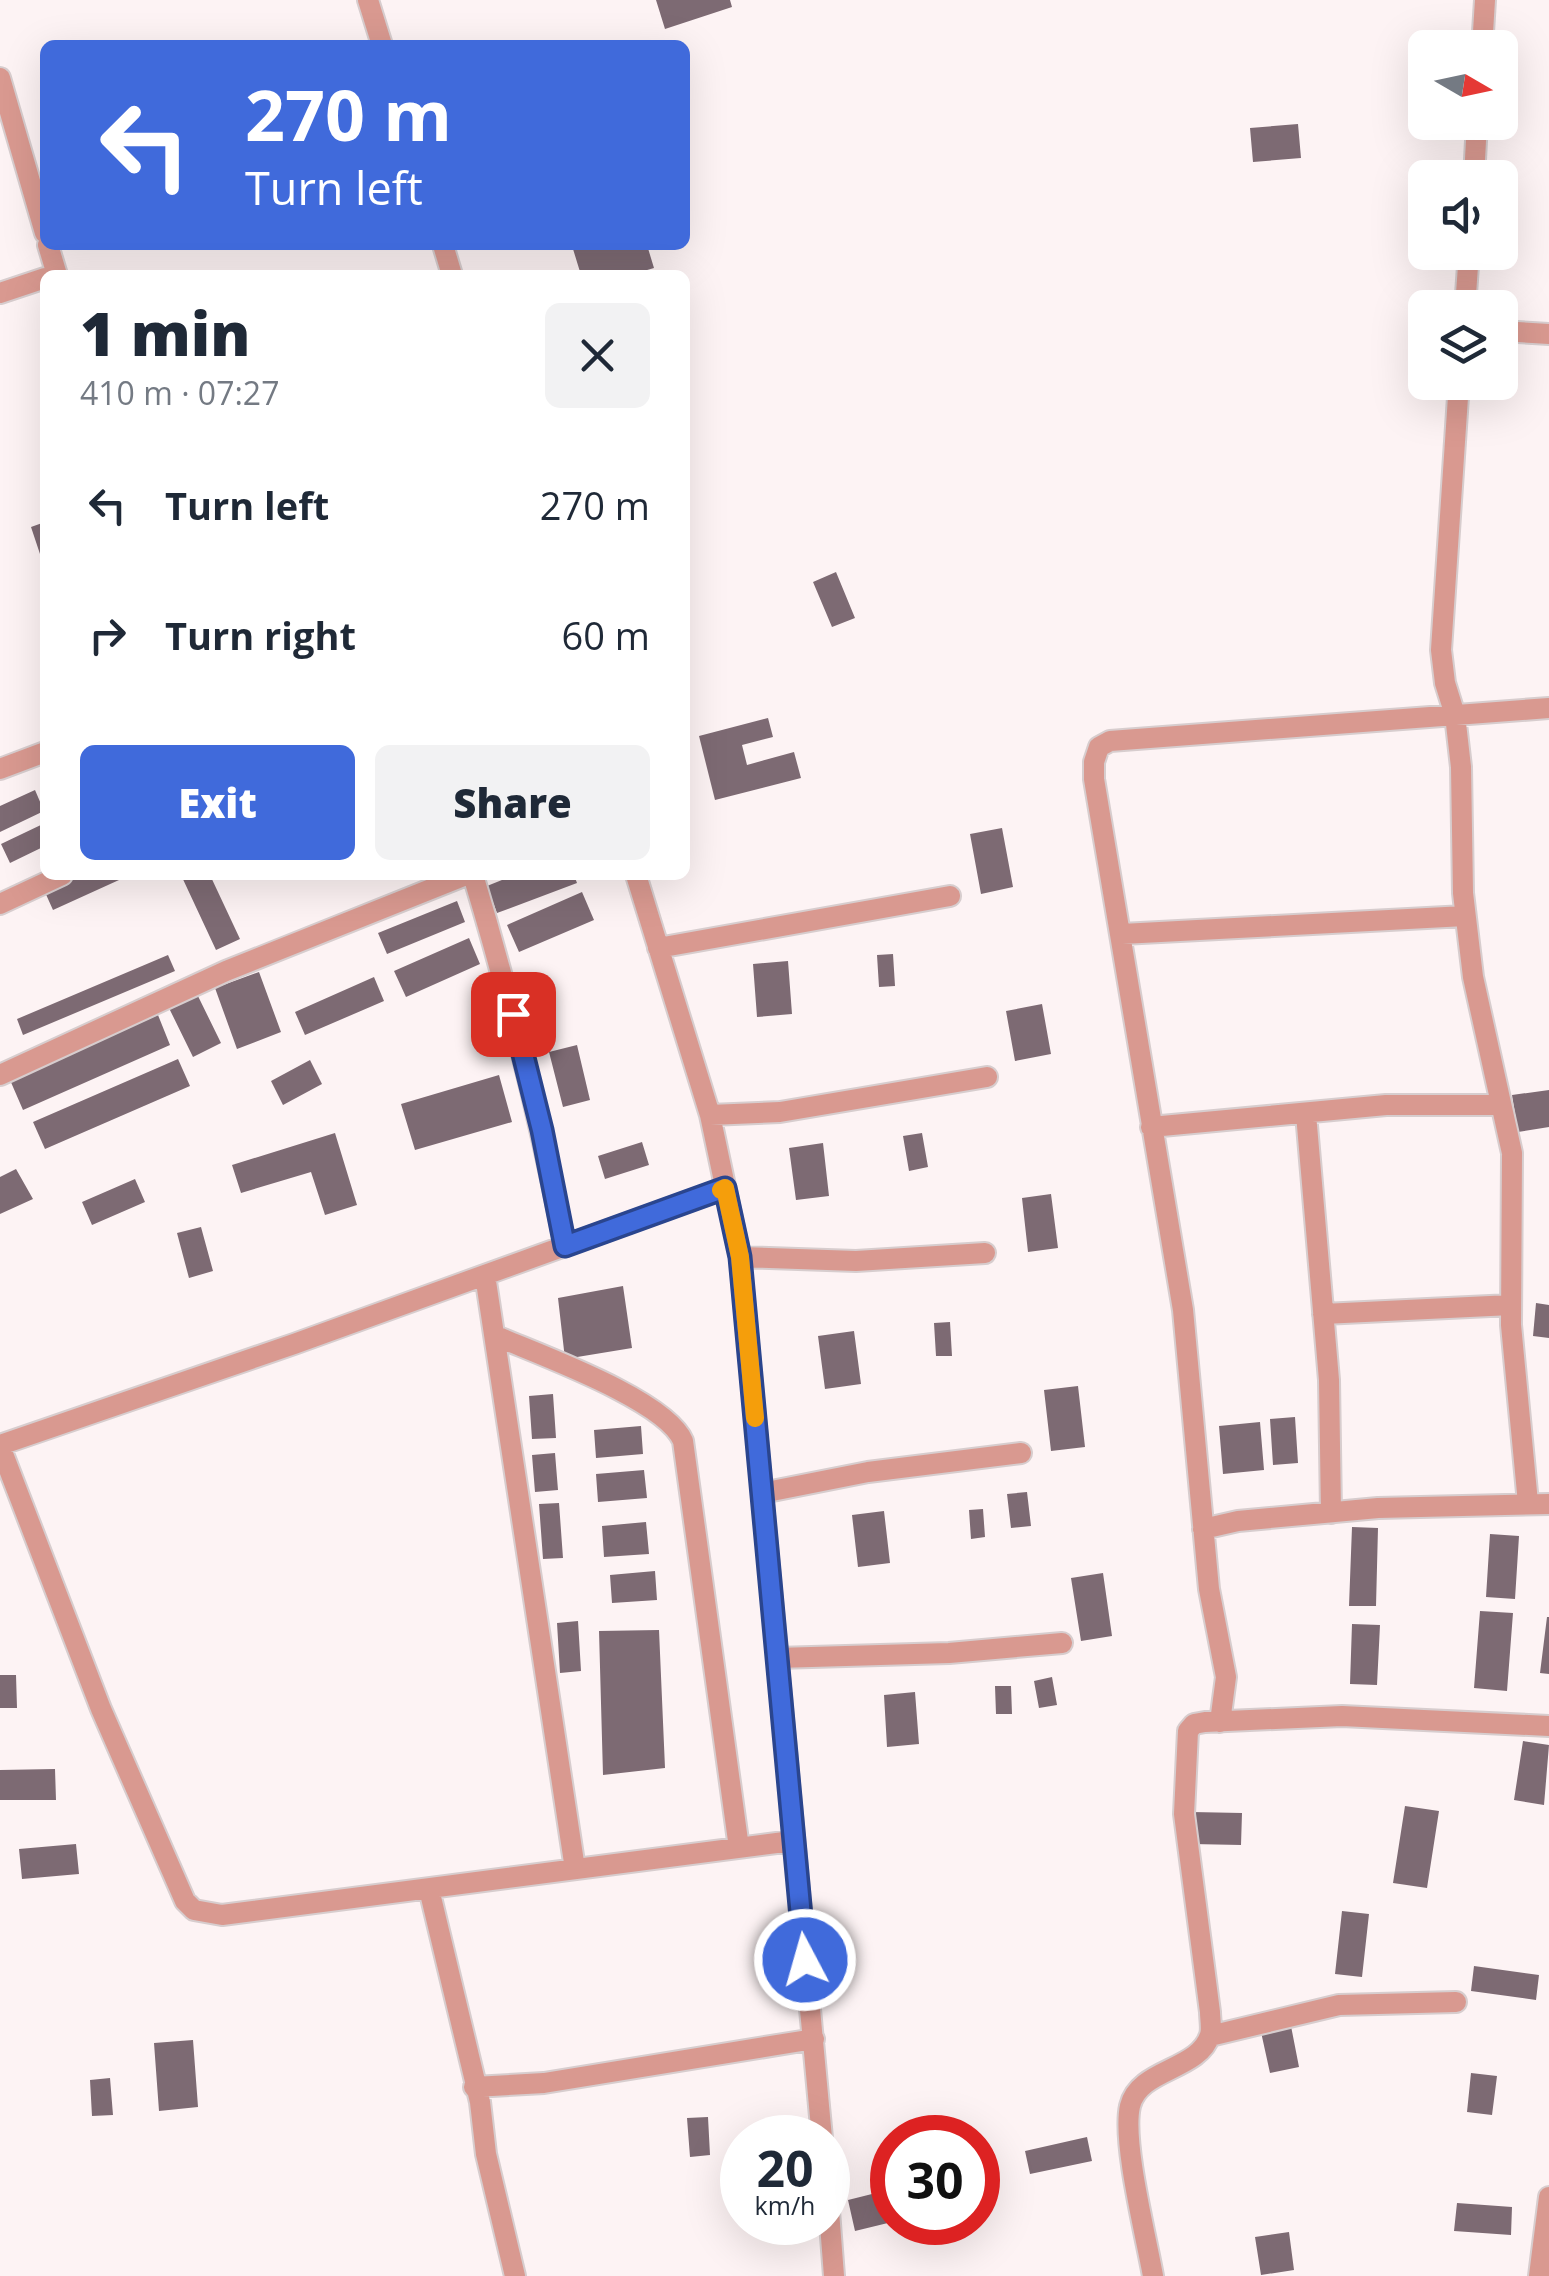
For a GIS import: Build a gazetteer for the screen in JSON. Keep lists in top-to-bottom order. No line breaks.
{"north":"right","page":{"turn":["270 m","Turn left"],"heading":["1 min","410 m · 07:27"],"list":[{"name":"Turn left","value":"270 m"},{"name":"Turn right","value":"60 m"}],"buttons":["Exit","Share"],"speed":"20 km/h","limit":"30"}}
